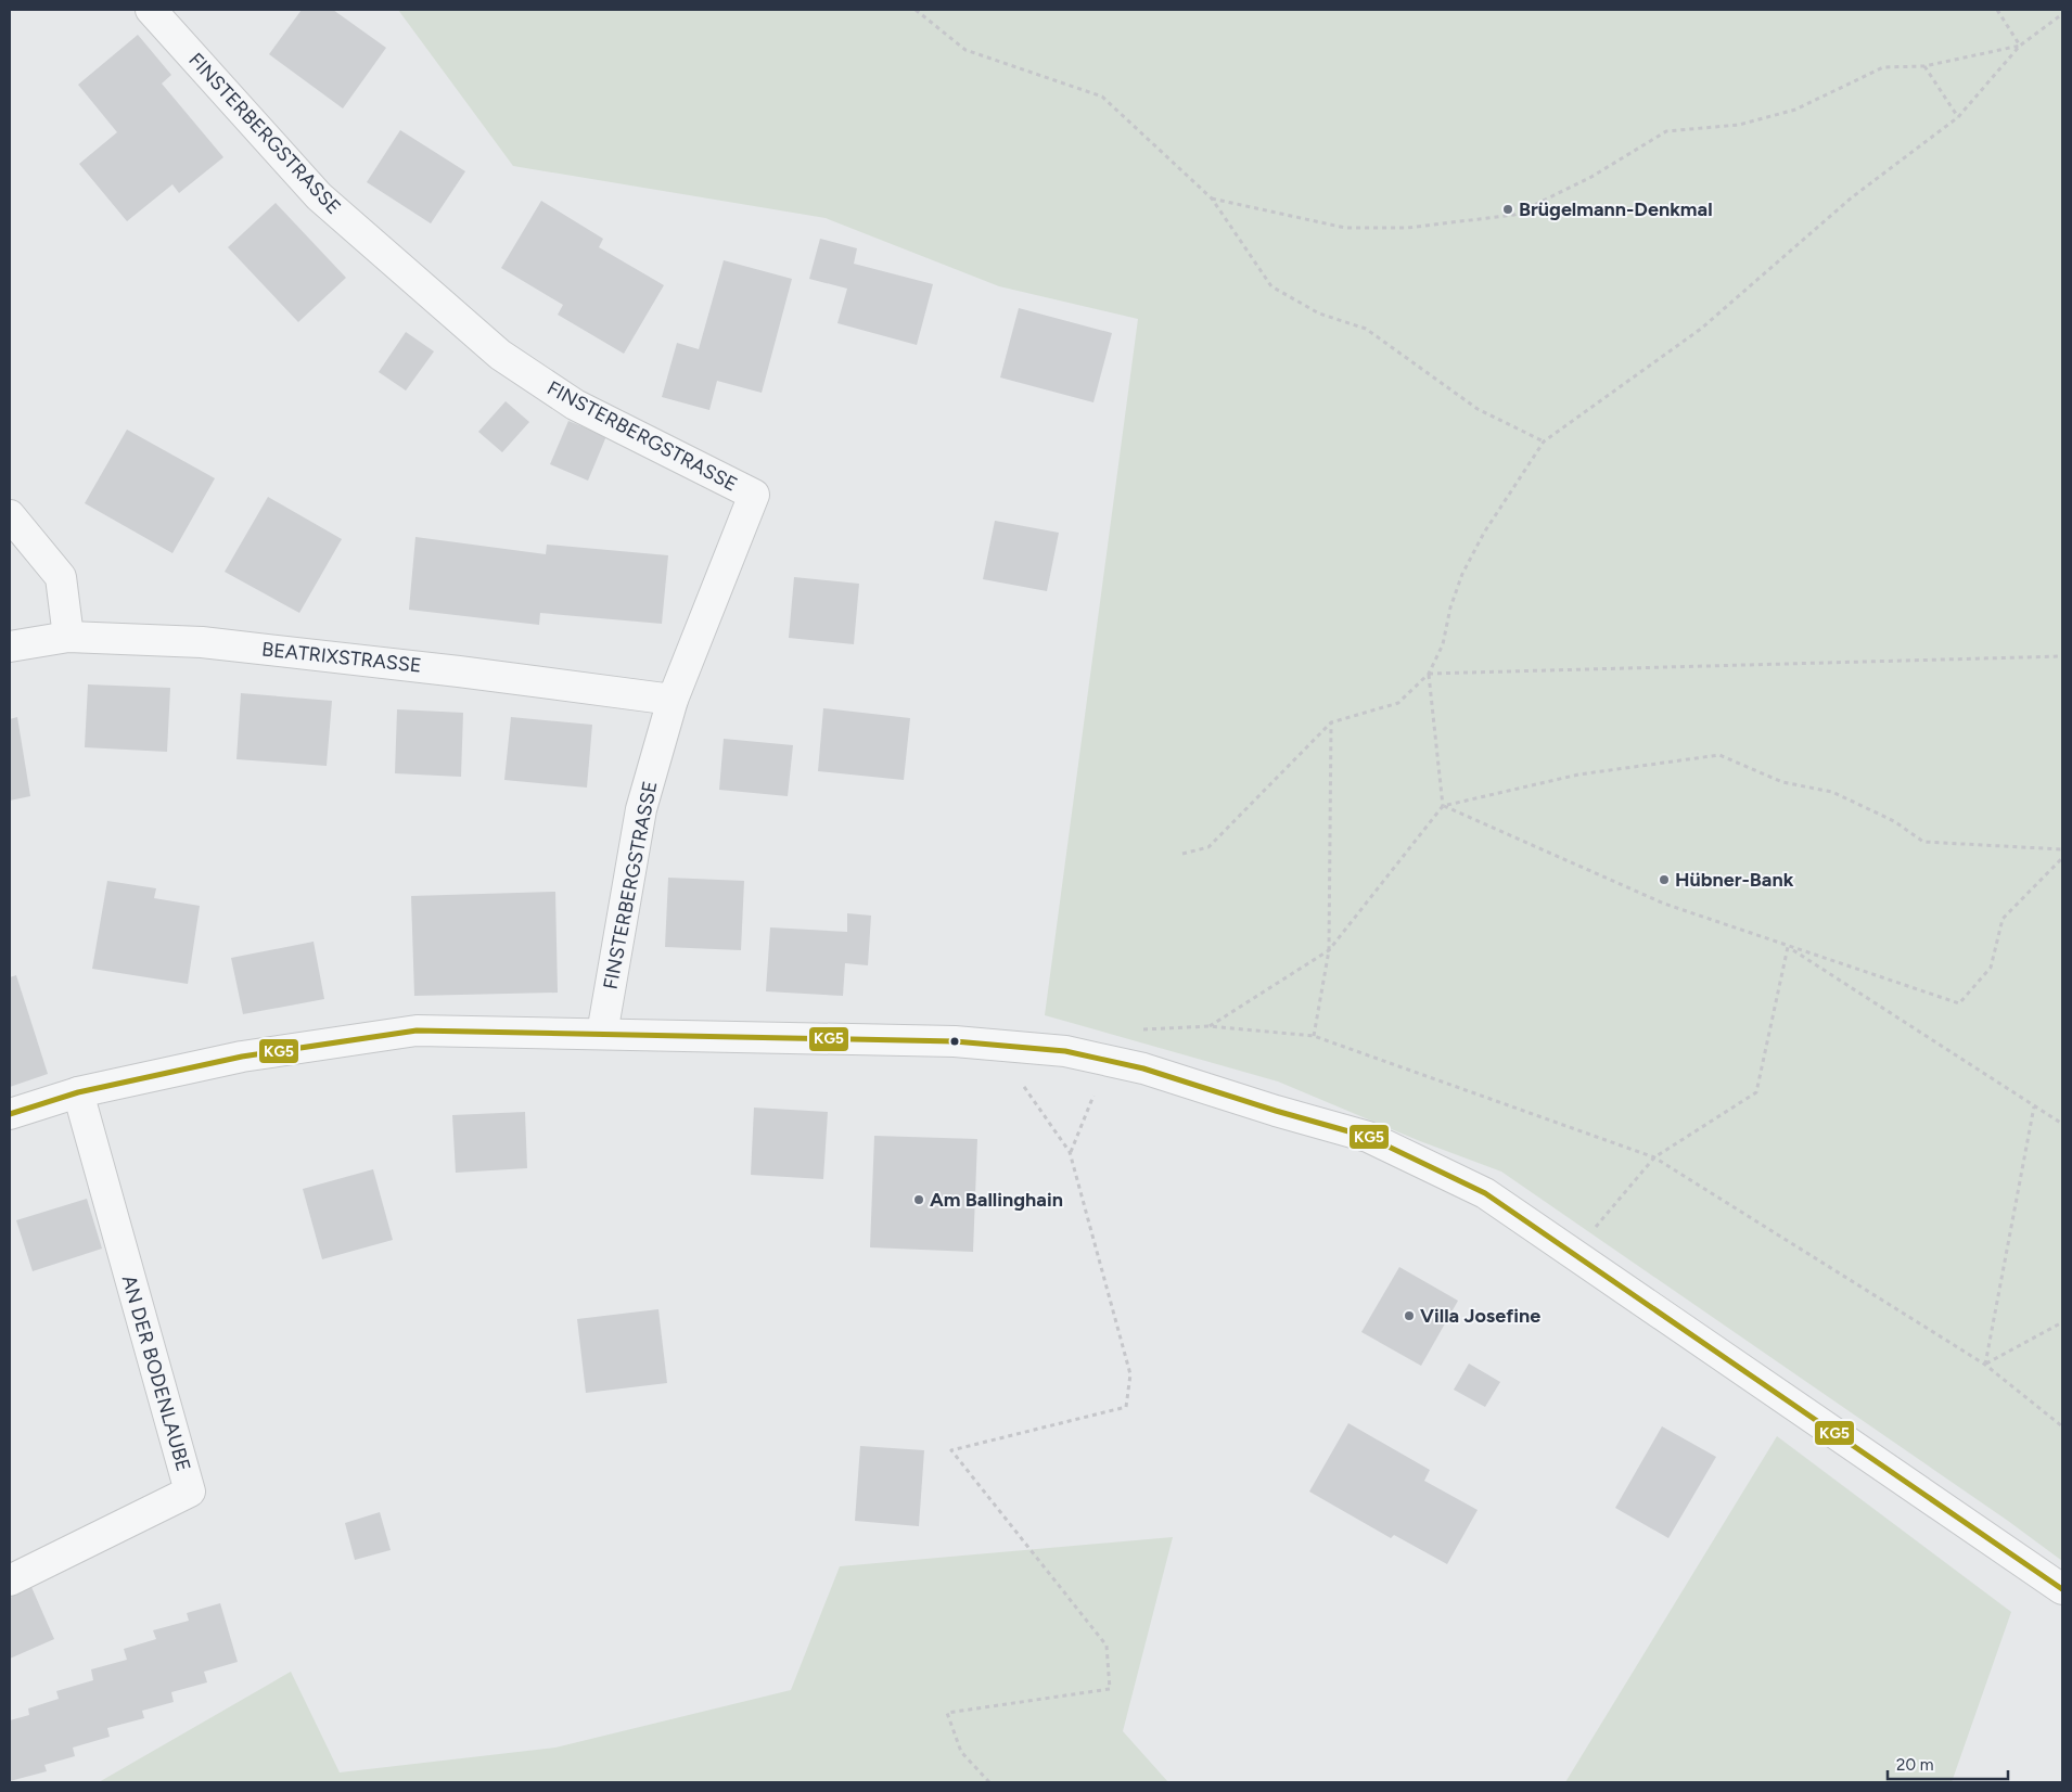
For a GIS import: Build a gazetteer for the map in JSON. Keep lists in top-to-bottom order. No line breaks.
{"streets":{"street":["FINSTERBERGSTRASSE","BEATRIXSTRASSE","AN DER BODENLAUBE"]},"crossings":[["FINSTERBERGSTRASSE","BEATRIXSTRASSE"]],"places":["Brügelmann-Denkmal","Hübner-Bank","Am Ballinghain","Villa Josefine"],"lines":["transit line KG5"],"scale_bar":"20 m"}
